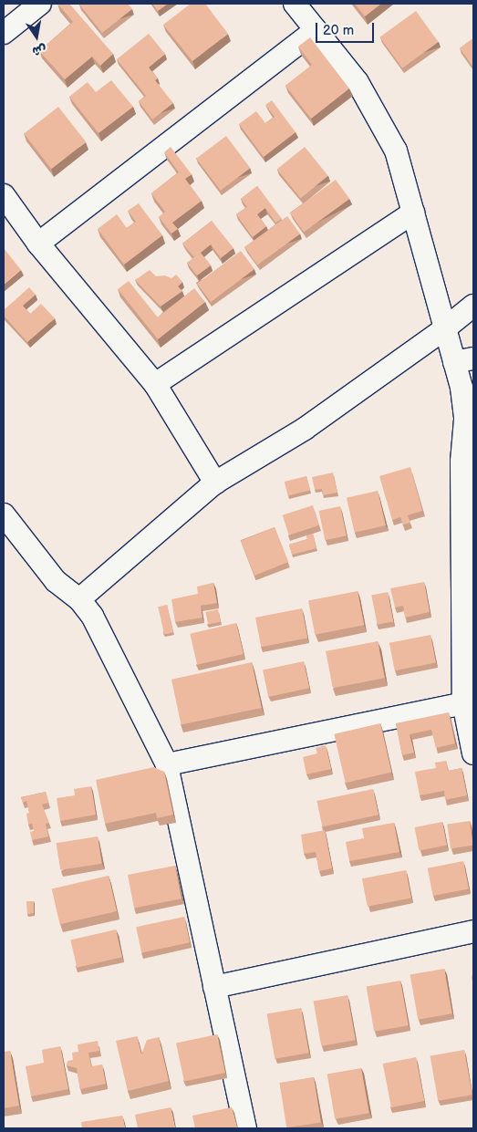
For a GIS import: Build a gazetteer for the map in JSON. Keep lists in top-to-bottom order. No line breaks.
{"scale_bar":"20 m","north":"bottom"}
